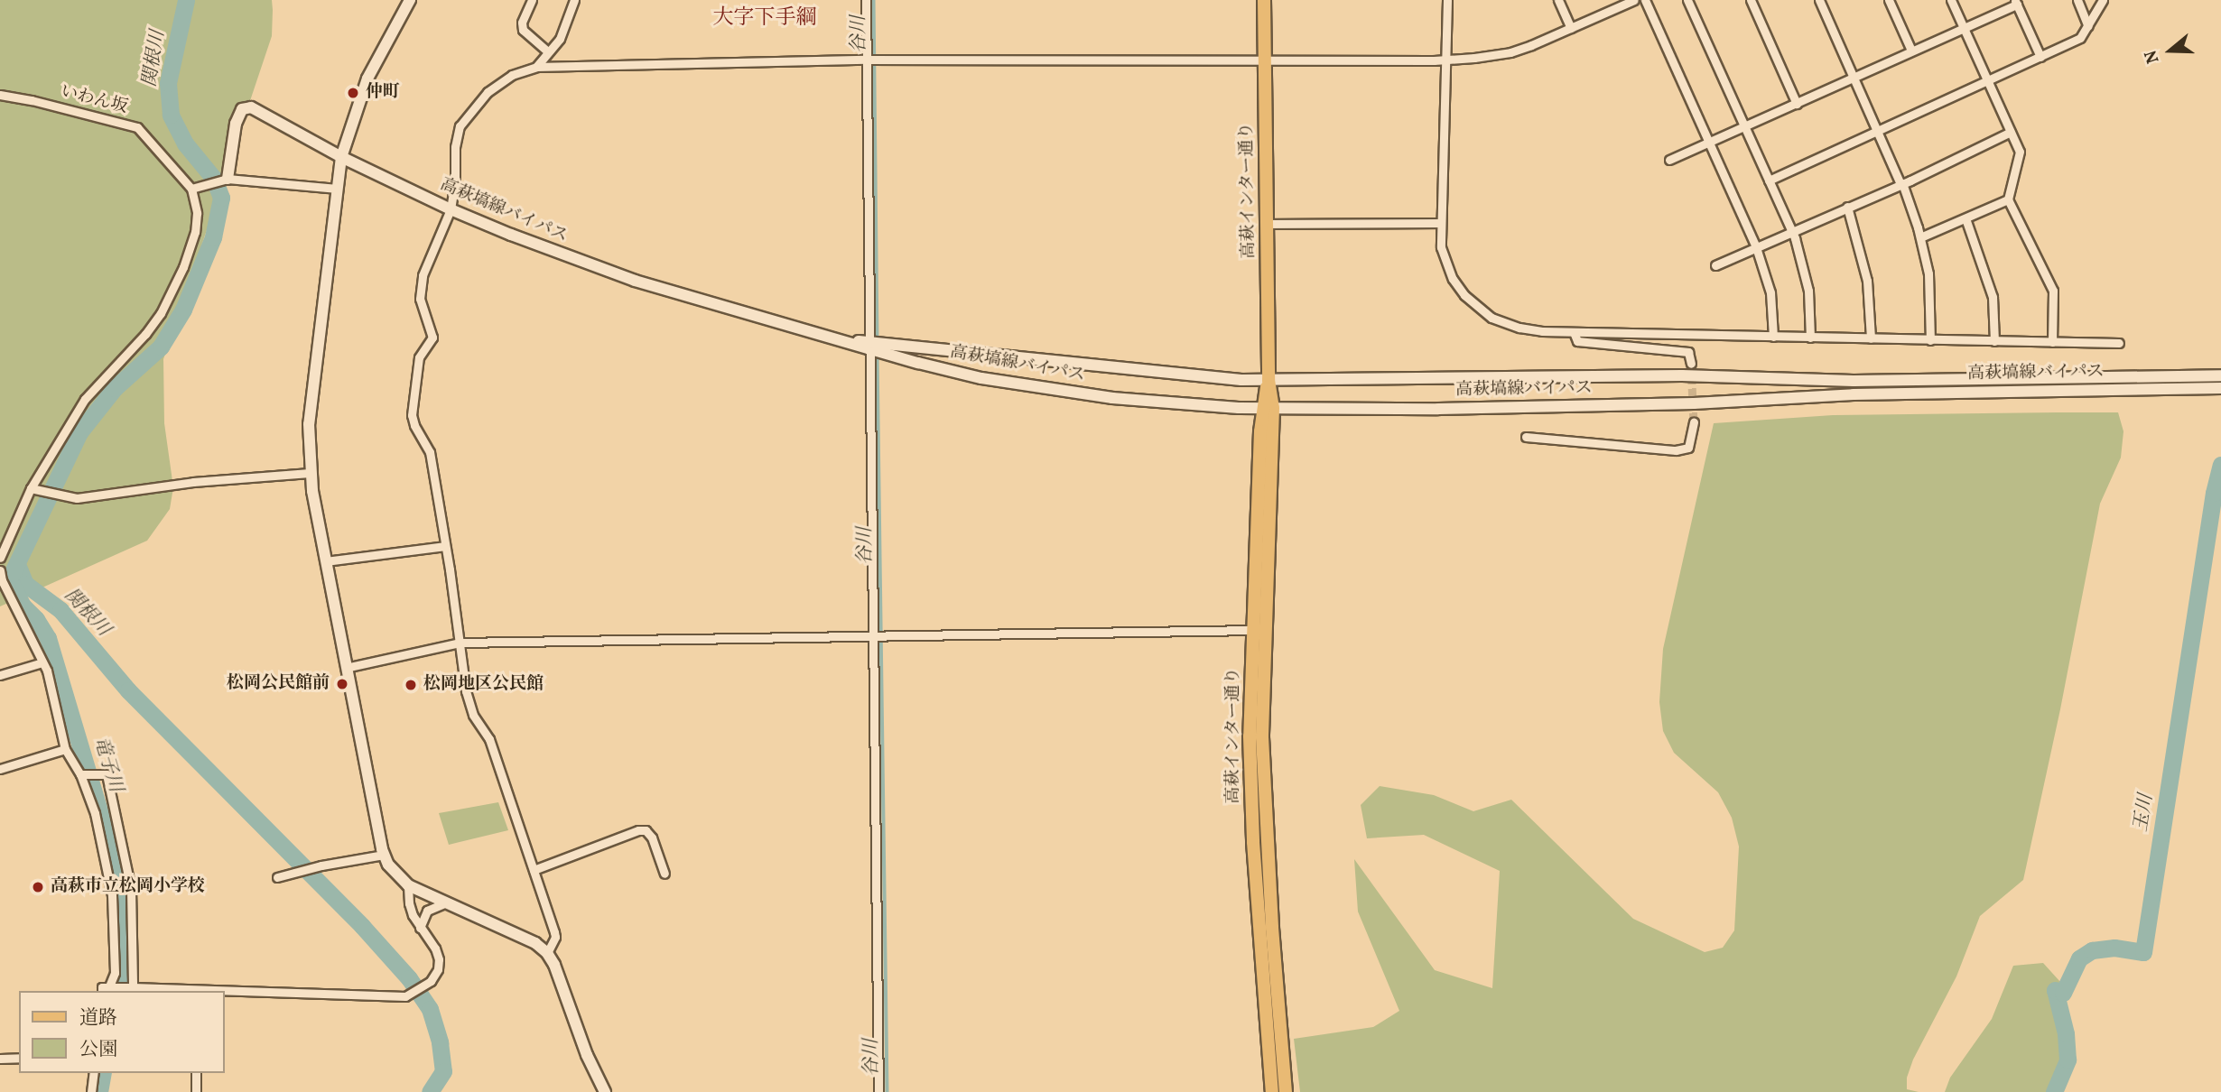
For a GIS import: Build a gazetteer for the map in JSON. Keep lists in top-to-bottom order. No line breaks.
{"streets":{"main road":["高萩インター通り","高萩塙線バイパス"],"street":["いわん坂"]},"crossings":[["高萩インター通り","高萩塙線バイパス"]],"districts":["大字下手綱"],"water":["谷川","関根川","竜子川","玉川"],"places":["仲町","松岡公民館前","松岡地区公民館","高萩市立松岡小学校"],"legend":["道路","公園"],"north":"left"}
